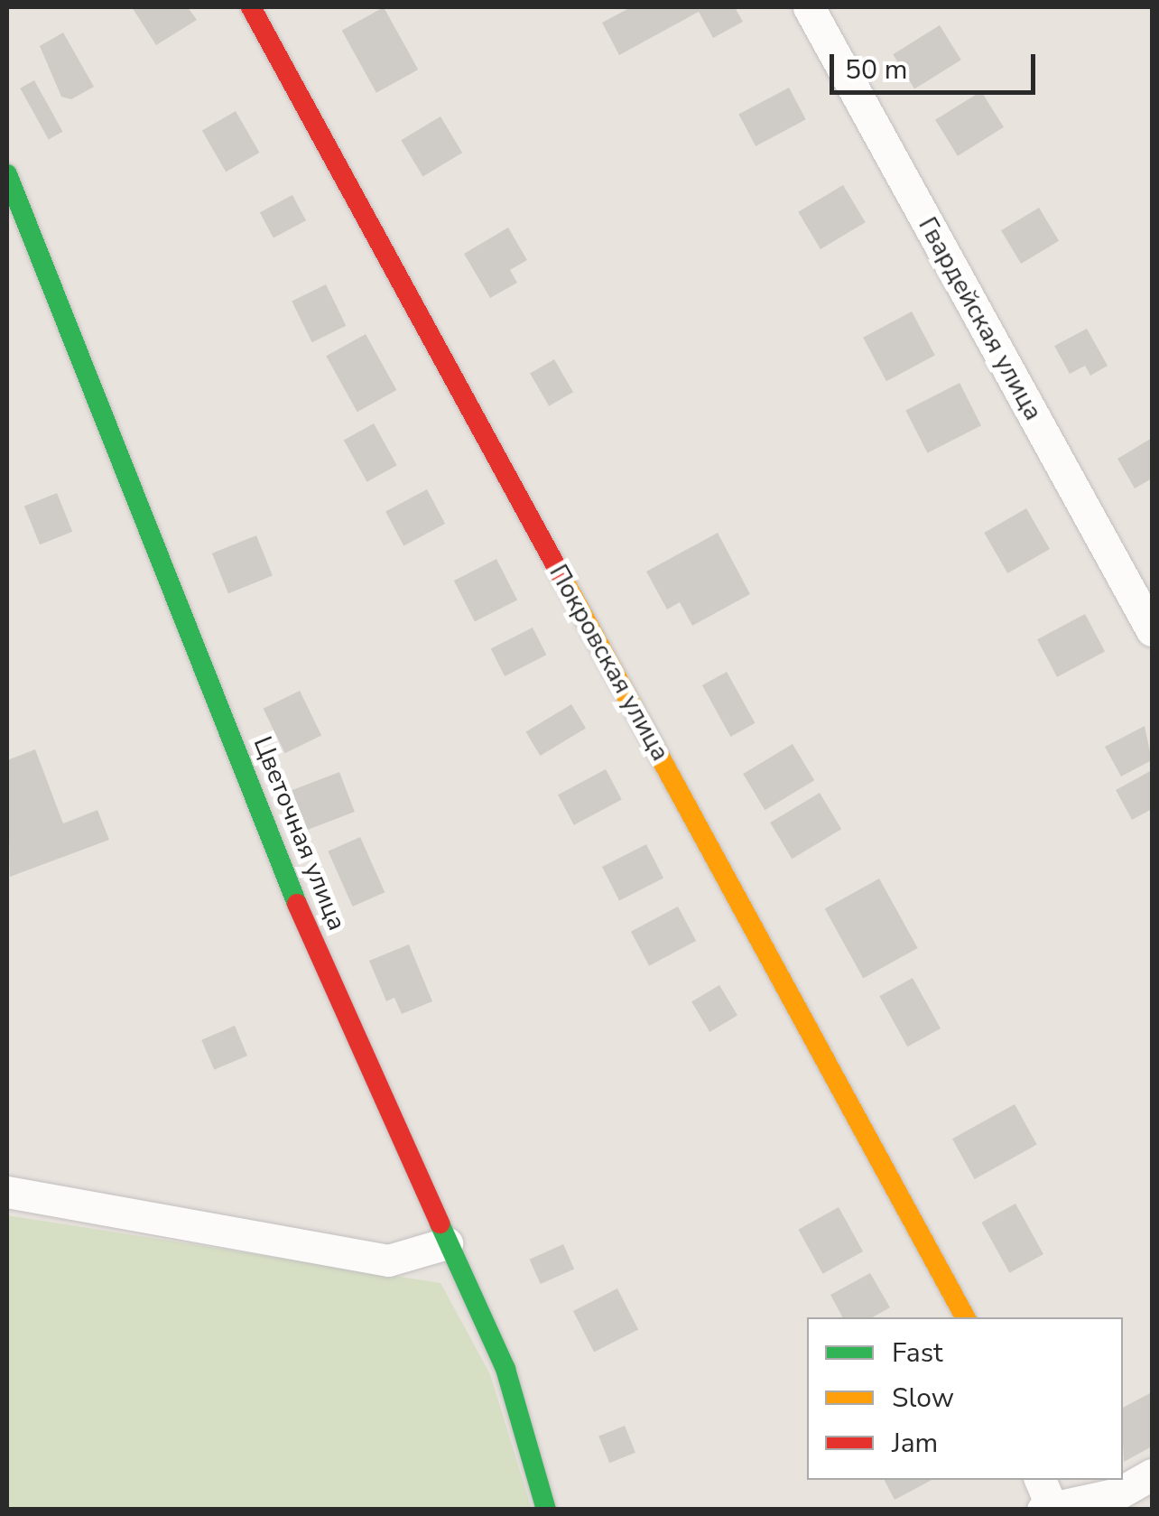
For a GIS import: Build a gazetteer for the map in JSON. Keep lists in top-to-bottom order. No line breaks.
{"streets":{"street":["Гвардейская улица","Покровская улица","Цветочная улица"]},"legend":["Fast","Slow","Jam"],"scale_bar":"50 m"}
